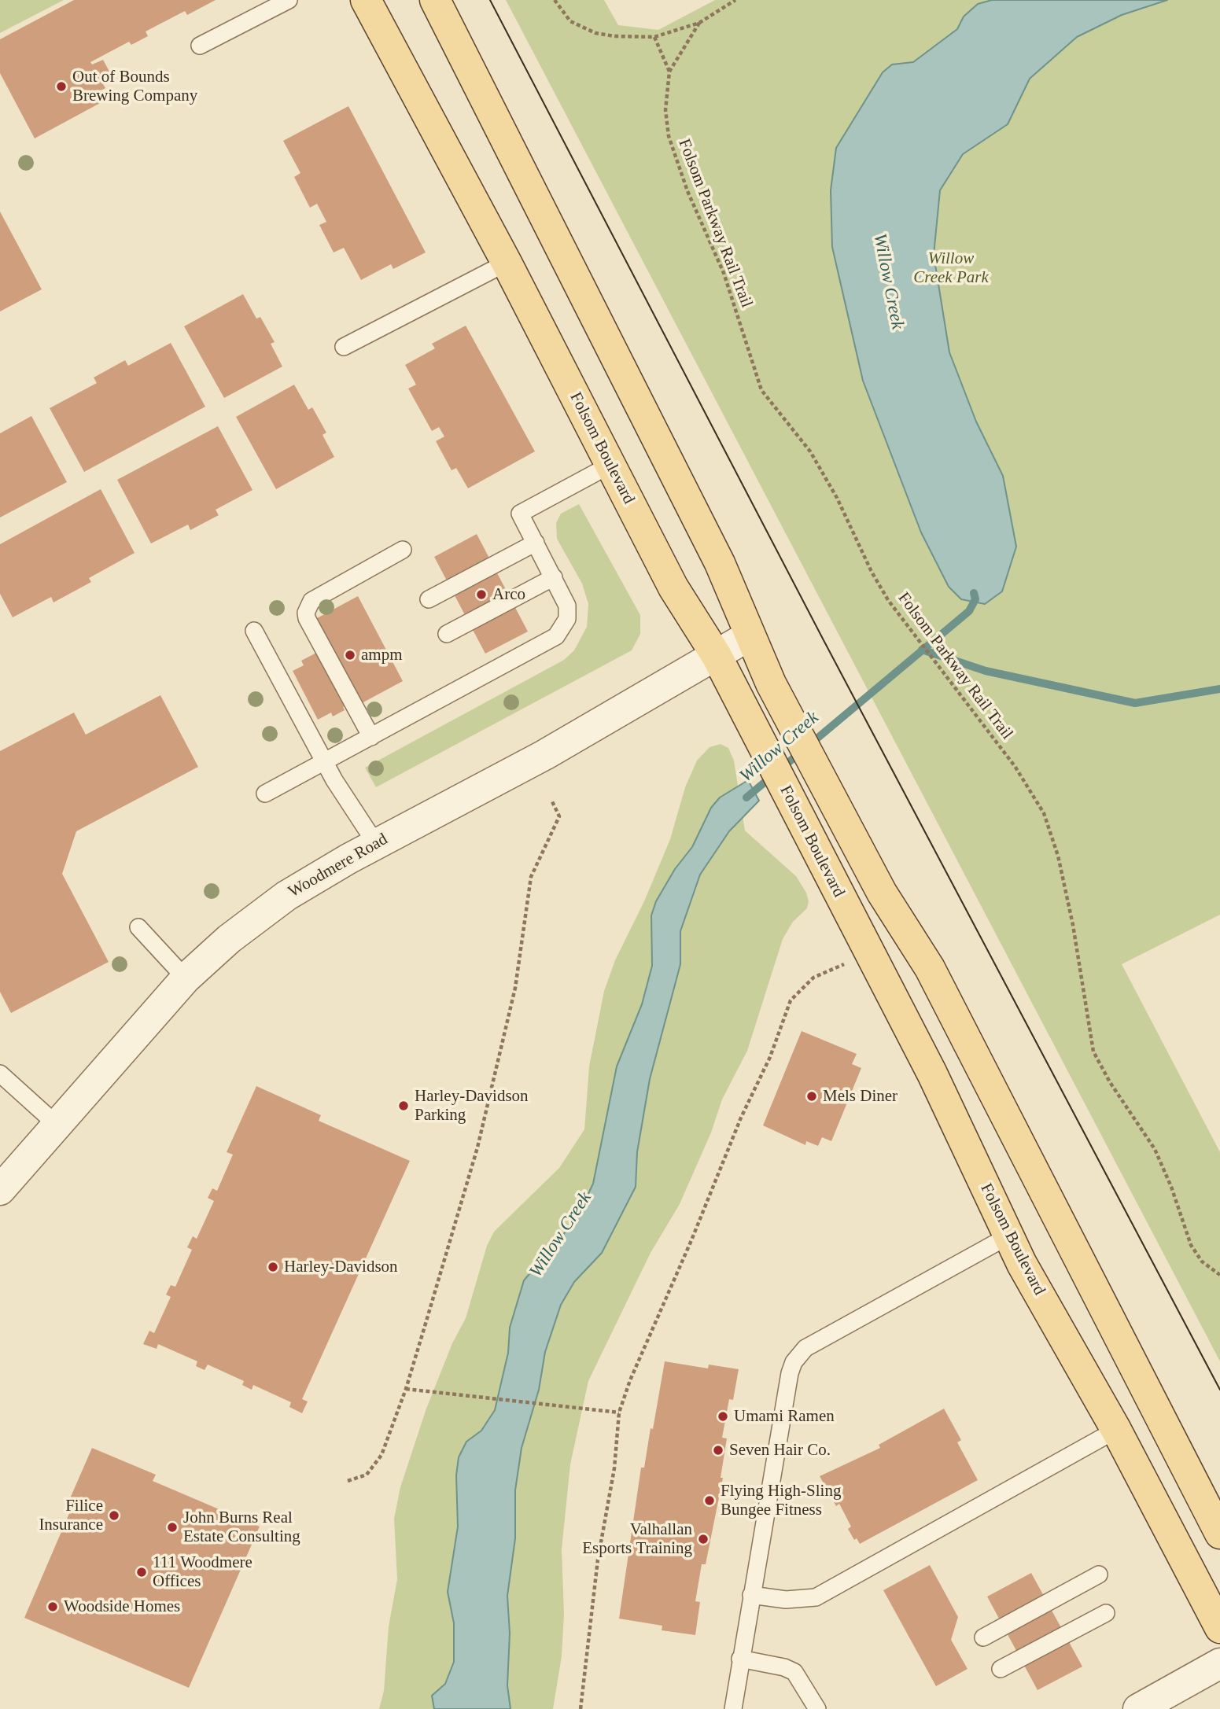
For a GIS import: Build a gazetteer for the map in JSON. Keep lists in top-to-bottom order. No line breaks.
{"streets":{"main road":["Folsom Boulevard"],"street":["Woodmere Road"],"path":["Folsom Parkway Rail Trail"]},"crossings":[["Folsom Boulevard","Woodmere Road"]],"water":["Willow Creek"],"parks":["Willow Creek Park"],"places":["Out of Bounds Brewing Company","Arco","ampm","Mels Diner","Harley-Davidson Parking","Harley-Davidson","Umami Ramen","Seven Hair Co.","Flying High-Sling Bungee Fitness","Filice Insurance","John Burns Real Estate Consulting","Valhallan Esports Training","111 Woodmere Offices","Woodside Homes"]}
